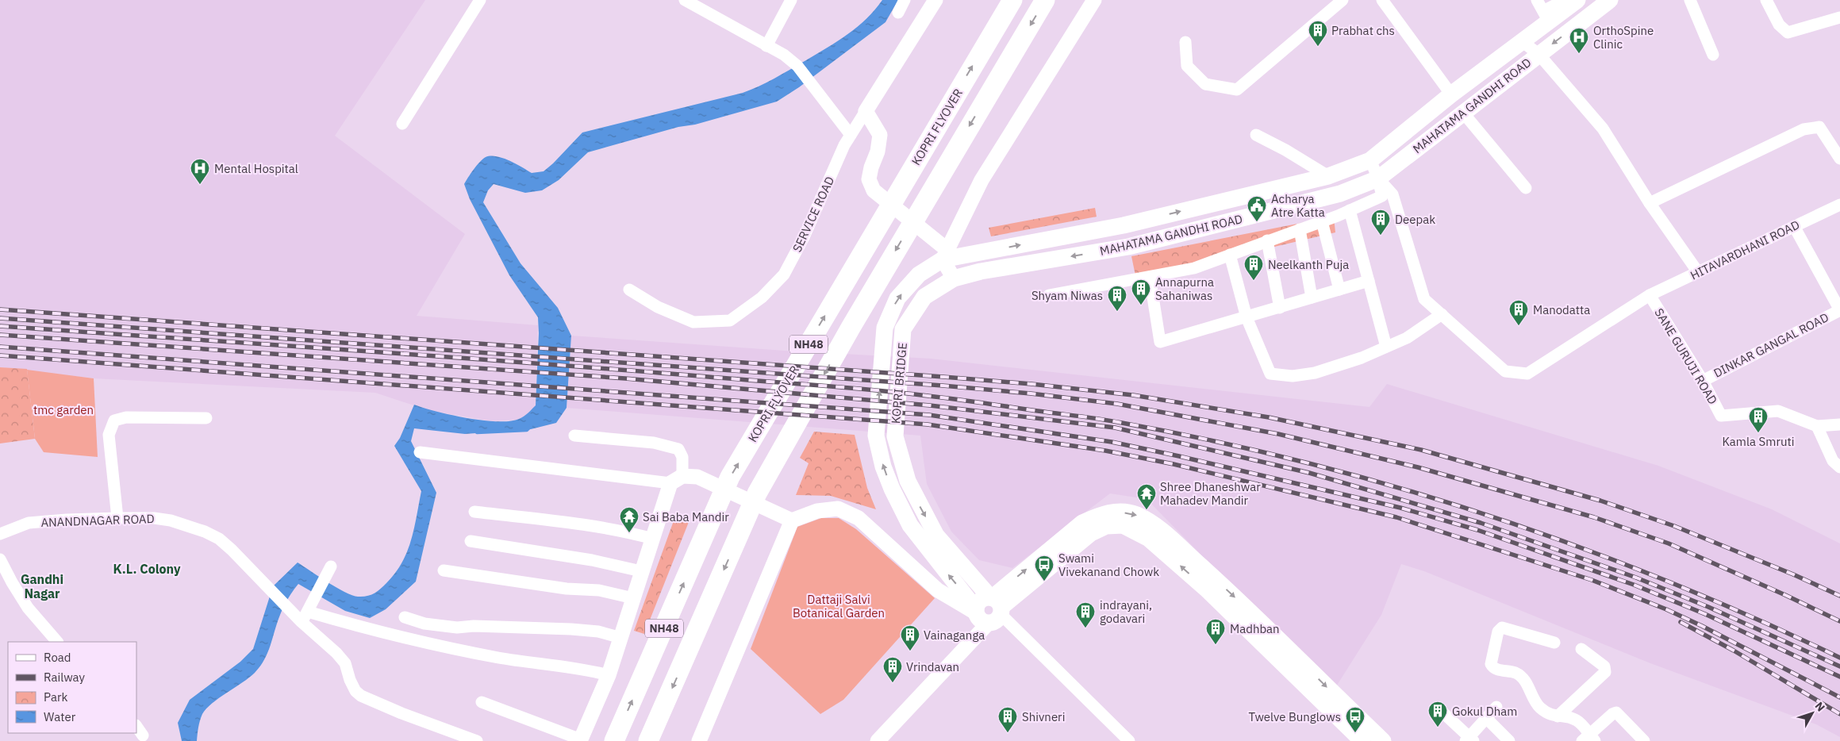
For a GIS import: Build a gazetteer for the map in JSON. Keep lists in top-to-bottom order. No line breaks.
{"streets":{"highway":["KOPRI FLYOVER","NH48"],"main road":["MAHATAMA GANDHI ROAD","KOPRI BRIDGE"],"street":["SERVICE ROAD","HITAVARDHANI ROAD","DINKAR GANGAL ROAD","SANE GURUJI ROAD","ANANDNAGAR ROAD"]},"crossings":[["MAHATAMA GANDHI ROAD","HITAVARDHANI ROAD"],["MAHATAMA GANDHI ROAD","KOPRI BRIDGE"],["HITAVARDHANI ROAD","SANE GURUJI ROAD"],["DINKAR GANGAL ROAD","SANE GURUJI ROAD"]],"one_way":["KOPRI BRIDGE"],"districts":["K.L. Colony","Gandhi Nagar"],"parks":["tmc garden","Dattaji Salvi Botanical Garden"],"places":{"building":["Prabhat chs","Deepak","Neelkanth Puja","Annapurna Sahaniwas","Shyam Niwas","Manodatta","Kamla Smruti","indrayani, godavari","Madhban","Vainaganga","Vrindavan","Gokul Dham","Shivneri"],"hospital":["OrthoSpine Clinic","Mental Hospital"],"public building":["Acharya Atre Katta"],"temple":["Shree Dhaneshwar Mahadev Mandir","Sai Baba Mandir"],"bus stop":["Swami Vivekanand Chowk","Twelve Bunglows"]},"legend":["Road","Railway","Park","Water"],"north":"top right"}
